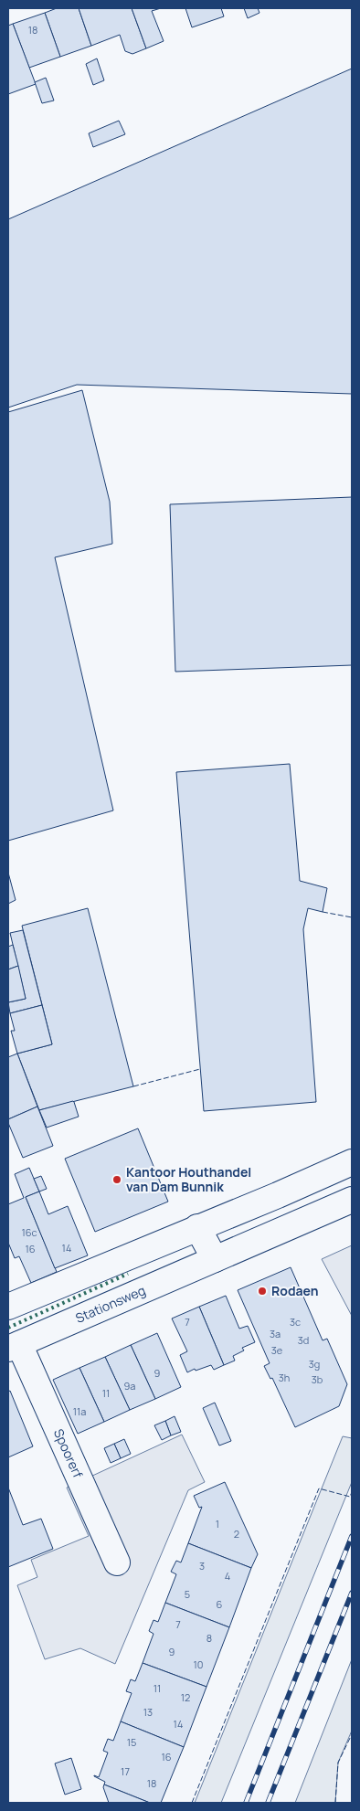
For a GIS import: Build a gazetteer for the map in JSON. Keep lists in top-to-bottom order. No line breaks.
{"streets":{"street":["Stationsweg","Spoorerf"]},"crossings":[["Stationsweg","Spoorerf"]],"places":["Kantoor Houthandel van Dam Bunnik","Rodaen"],"house_numbers":["18","16c","14","16","7","3c","3a","3d","3e","3g","9","3h","3b","9a","11","11a","1","2","3","4","5","6","7","8","9","10","11","12","13","14","15","16","17","18"]}
